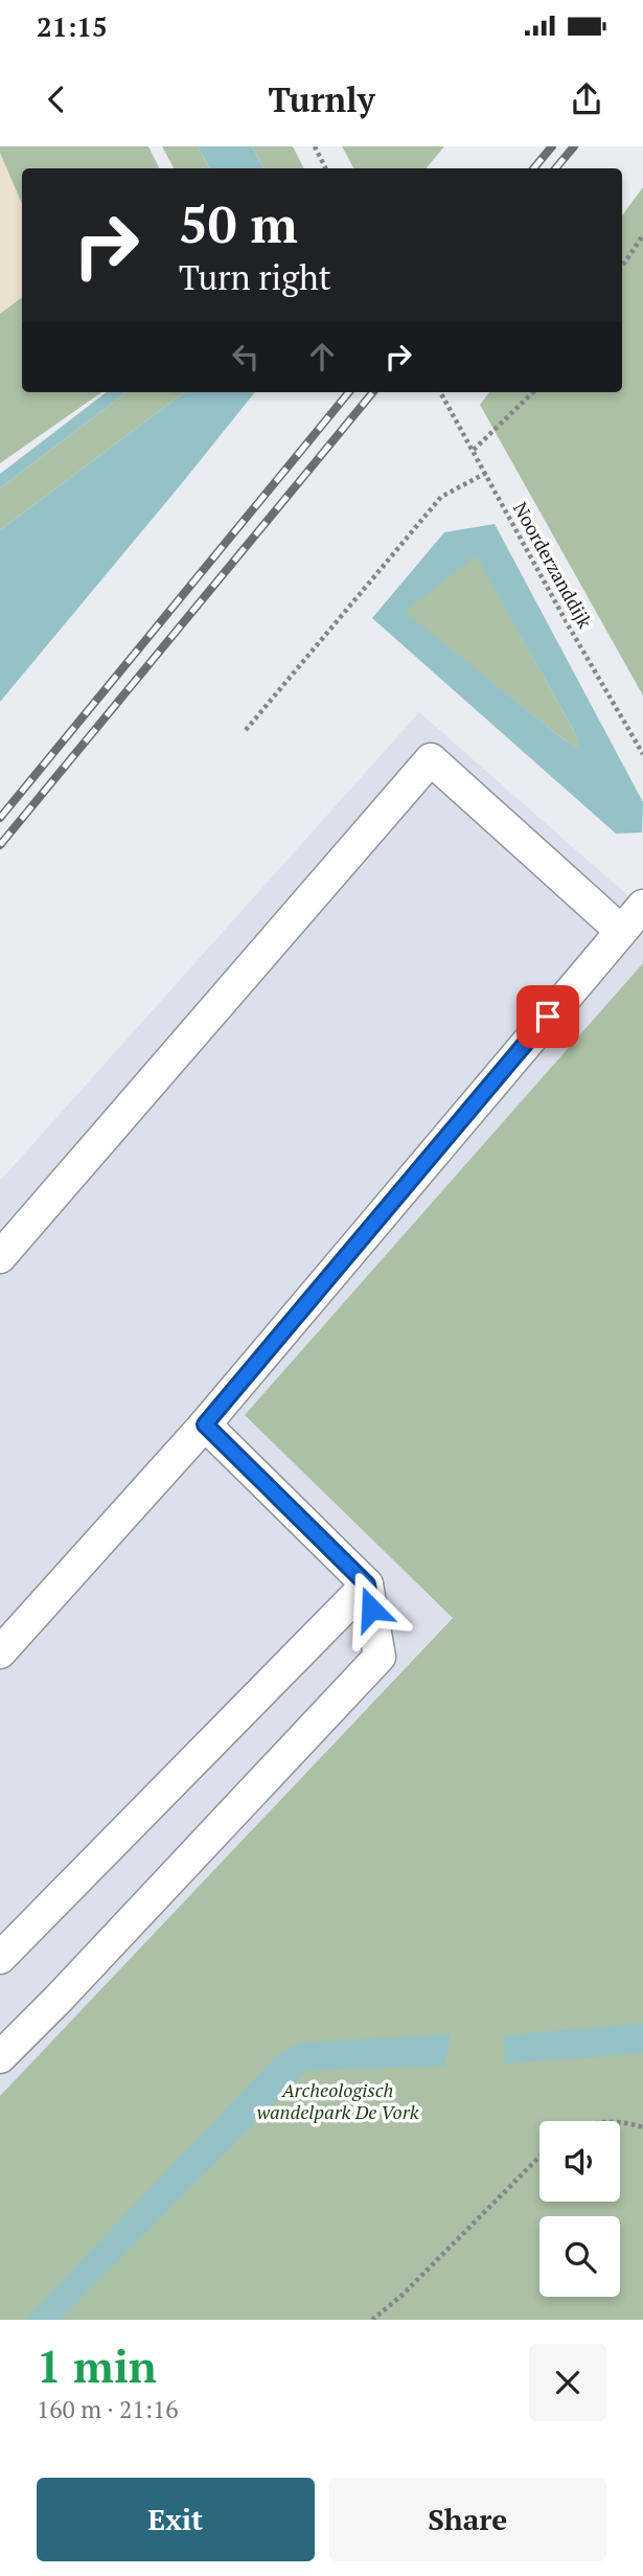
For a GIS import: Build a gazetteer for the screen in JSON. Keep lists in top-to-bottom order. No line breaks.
{"streets":{"path":["Noorderzanddijk"]},"parks":["Archeologisch wandelpark De Vork"],"page":{"status":"21:15","header":"Turnly","turn":["50 m","Turn right"],"heading":["1 min","160 m · 21:16"],"buttons":["Exit","Share"]}}
